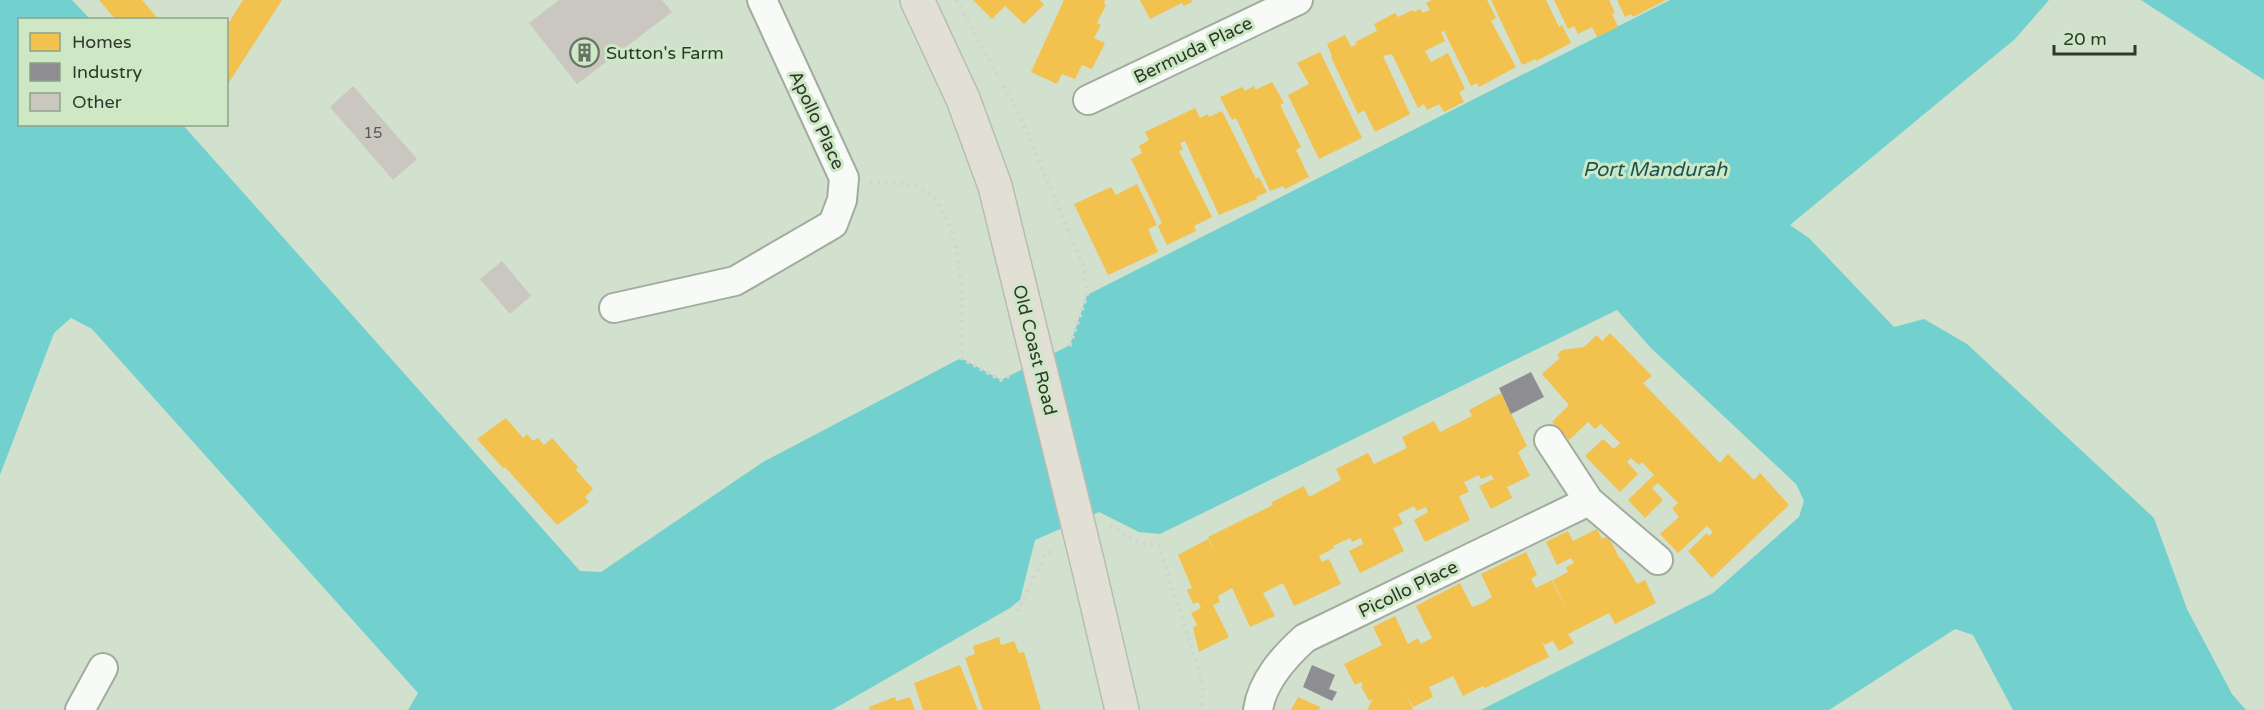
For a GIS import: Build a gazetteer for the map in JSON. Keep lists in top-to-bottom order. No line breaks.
{"streets":{"main road":["Old Coast Road"],"street":["Bermuda Place","Apollo Place","Picollo Place"]},"water":["Port Mandurah"],"places":{"building":["Sutton's Farm"]},"house_numbers":["15"],"legend":["Homes","Industry","Other"],"scale_bar":"20 m"}
